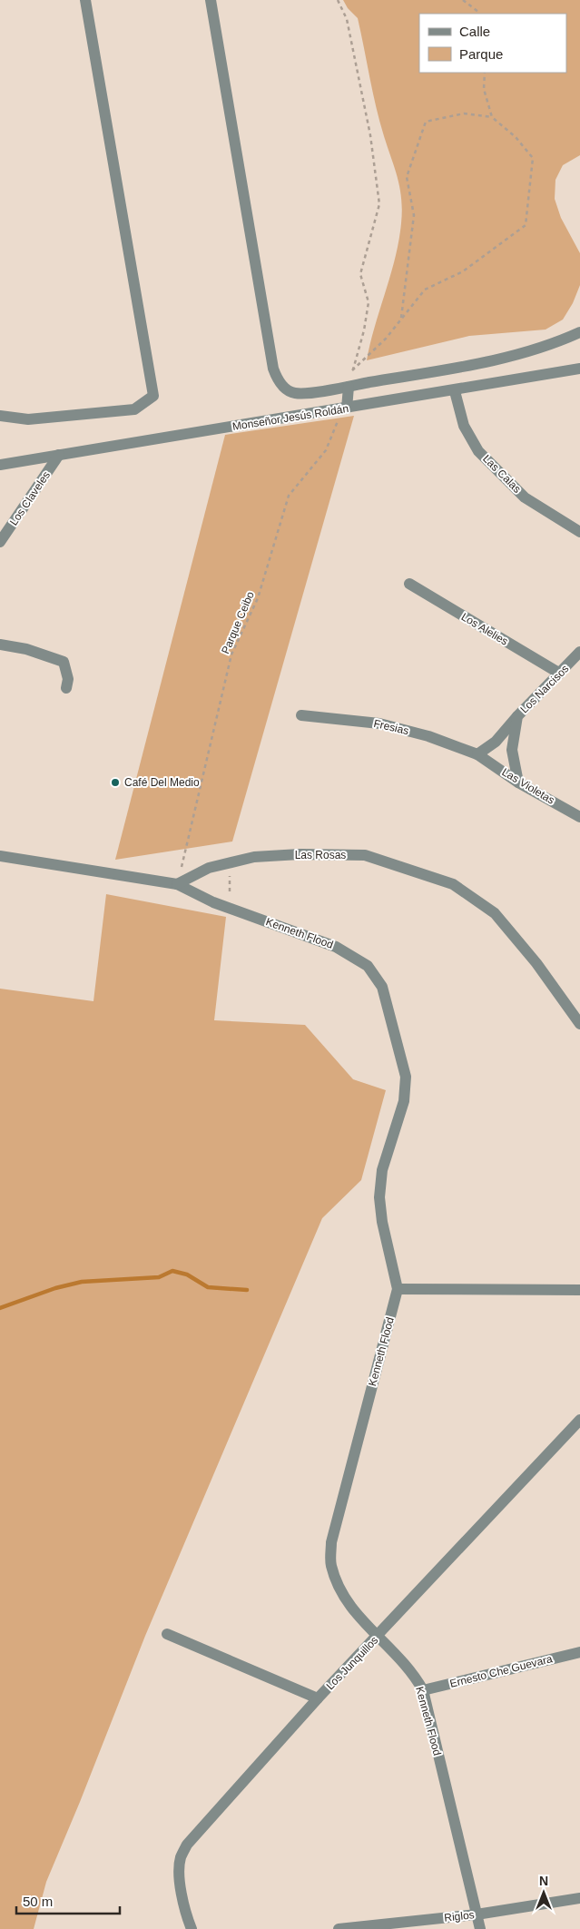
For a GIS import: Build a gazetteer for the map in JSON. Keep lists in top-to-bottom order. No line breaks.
{"streets":{"street":["Monseñor Jesús Roldán","Las Calas","Los Claveles","Los Alelies","Los Narcisos","Fresias","Las Violetas","Las Rosas","Kenneth Flood","Los Junquillos","Ernesto Che Guevara","Riglos"],"path":["Parque Ceibo"]},"crossings":[["Monseñor Jesús Roldán","Las Calas"],["Monseñor Jesús Roldán","Los Claveles"],["Monseñor Jesús Roldán","Parque Ceibo"],["Parque Ceibo","Las Rosas"],["Parque Ceibo","Kenneth Flood"],["Los Alelies","Los Narcisos"],["Los Narcisos","Las Violetas"],["Fresias","Las Violetas"],["Las Rosas","Kenneth Flood"],["Kenneth Flood","Los Junquillos"],["Kenneth Flood","Ernesto Che Guevara"],["Kenneth Flood","Riglos"]],"places":["Café Del Medio"],"legend":["Calle","Parque"],"scale_bar":"50 m","north":"top"}
